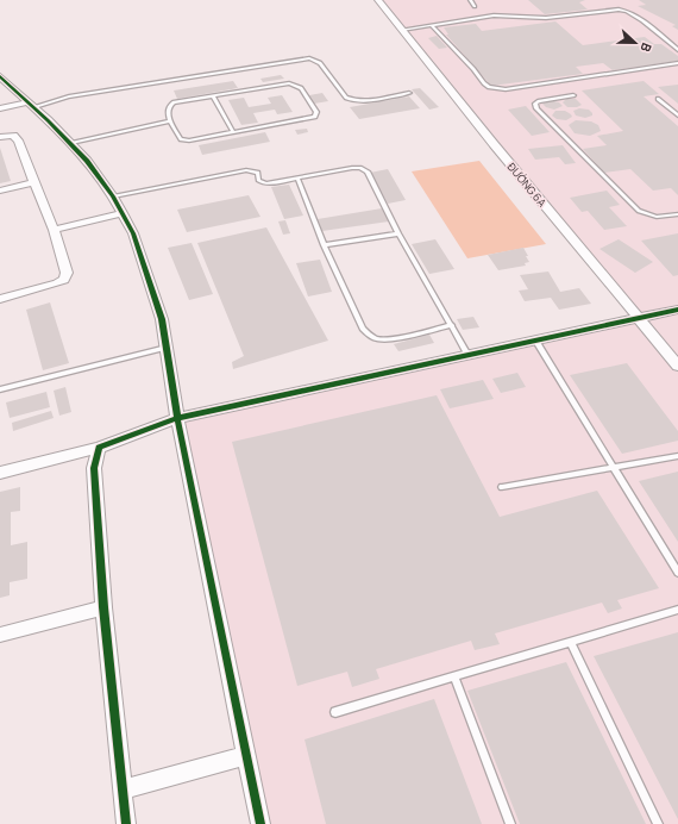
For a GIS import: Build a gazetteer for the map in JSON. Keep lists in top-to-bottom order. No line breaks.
{"streets":{"street":["ĐƯỜNG 6A"]},"north":"right"}
